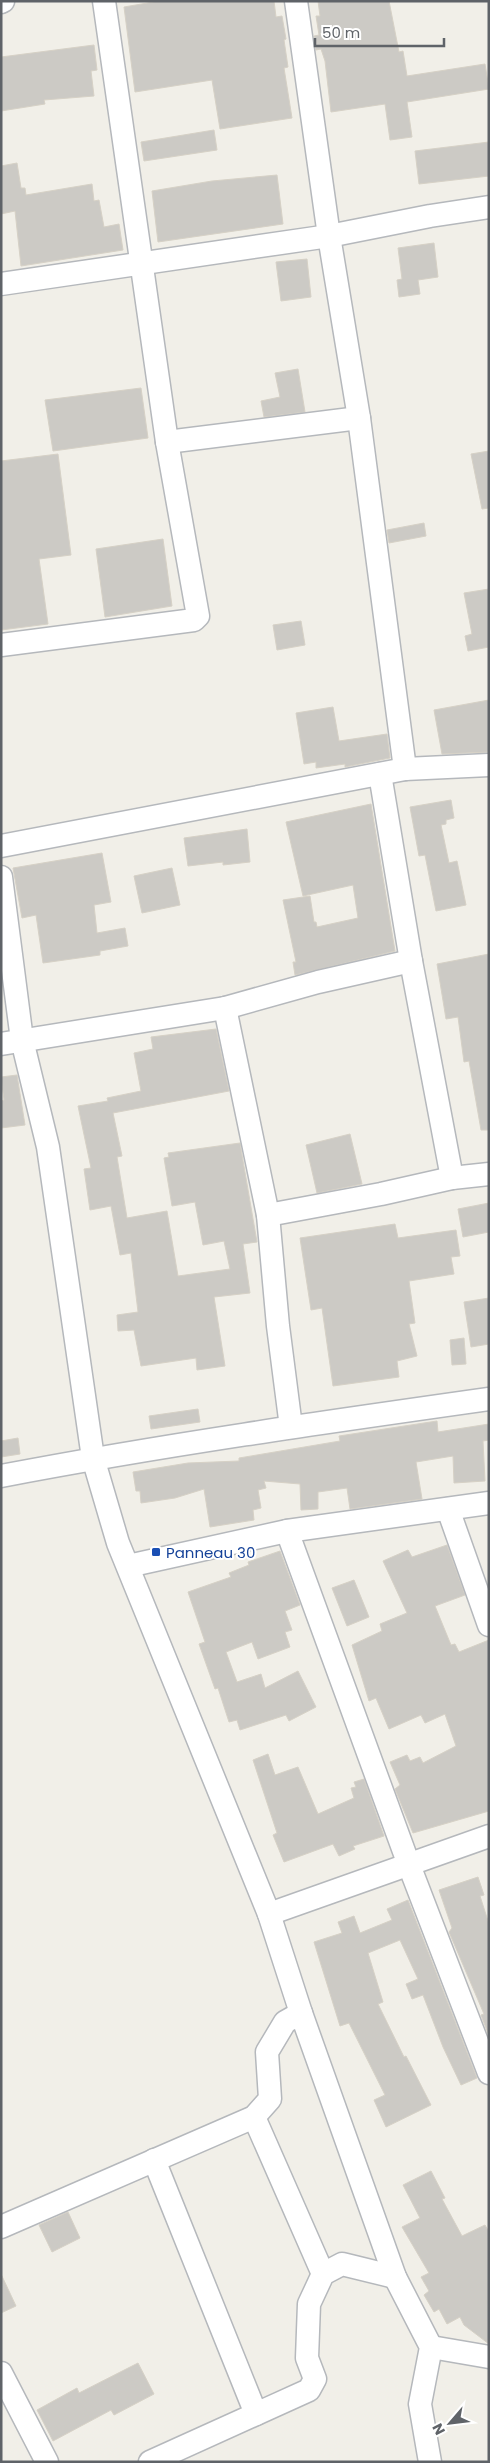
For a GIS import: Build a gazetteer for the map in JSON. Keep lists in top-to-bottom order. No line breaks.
{"places":{"transit":["Panneau 30"]},"scale_bar":"50 m","north":"bottom left"}
